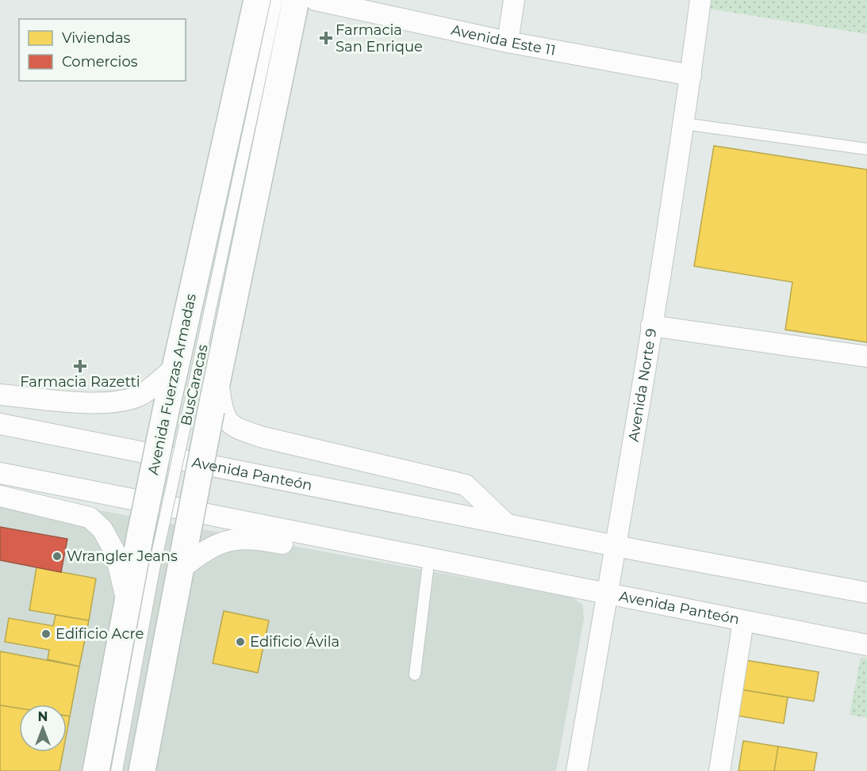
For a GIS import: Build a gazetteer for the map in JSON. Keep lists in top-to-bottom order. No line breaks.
{"streets":{"main road":["Avenida Fuerzas Armadas"],"street":["Avenida Este 11","Avenida Norte 9","Avenida Panteón"],"lane":["BusCaracas"]},"crossings":[["Avenida Este 11","Avenida Norte 9"],["Avenida Fuerzas Armadas","BusCaracas"],["Avenida Fuerzas Armadas","Avenida Panteón"],["Avenida Norte 9","Avenida Panteón"]],"places":{"health":["Farmacia San Enrique","Farmacia Razetti"],"other":["Wrangler Jeans","Edificio Acre","Edificio Ávila"]},"legend":["Viviendas","Comercios"],"north":"top"}
